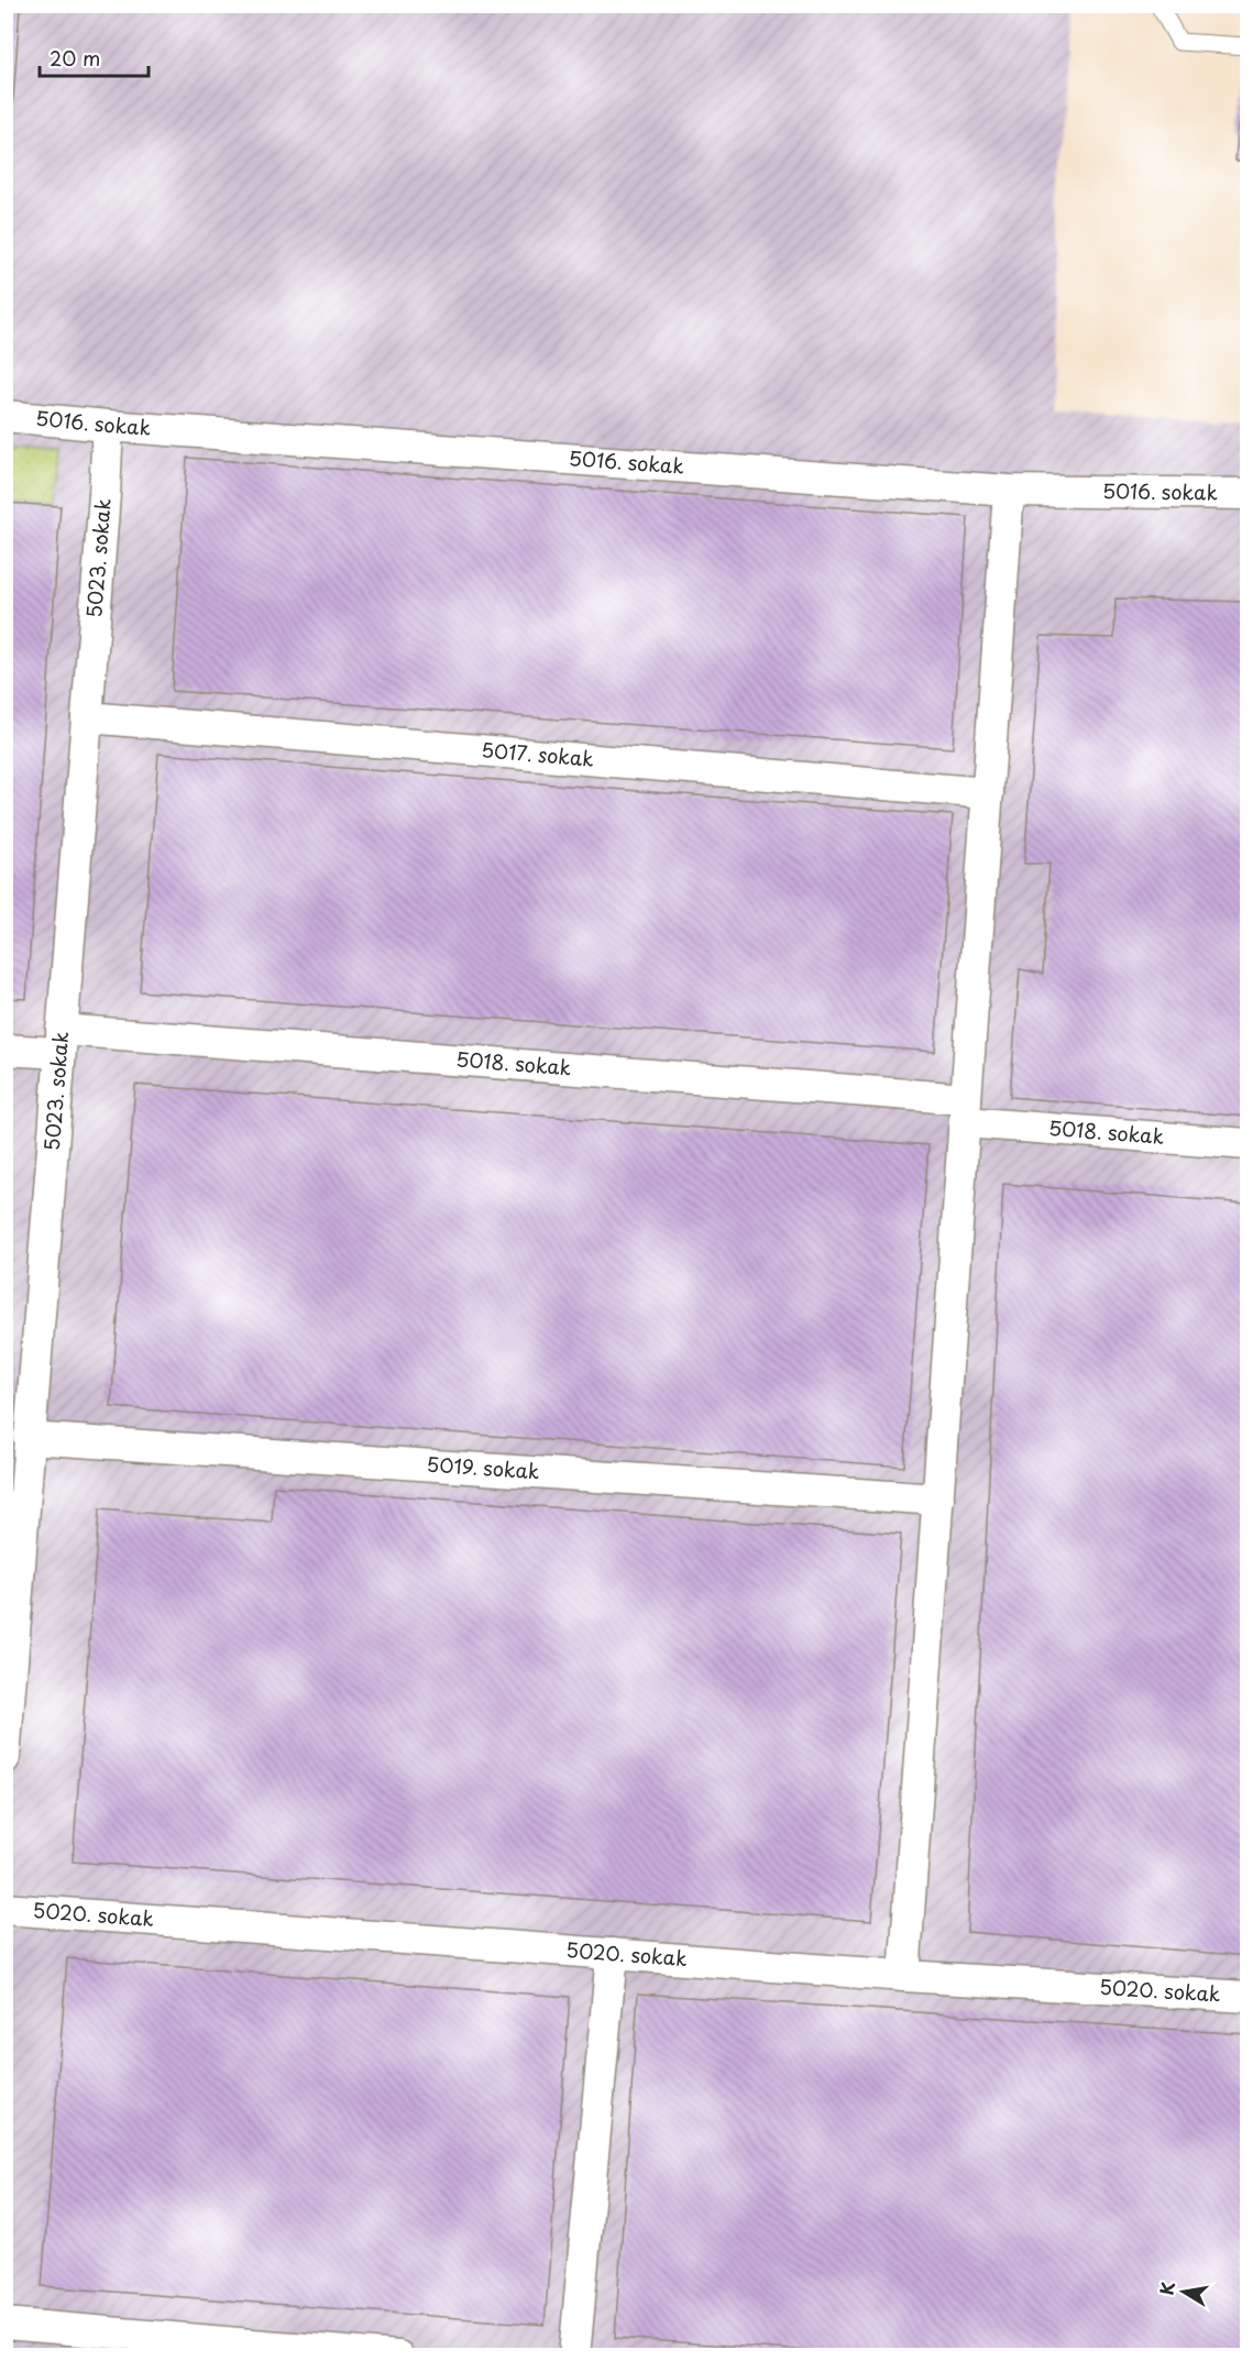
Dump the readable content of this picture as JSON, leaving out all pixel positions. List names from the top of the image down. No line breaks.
{"streets":{"street":["5016. sokak","5023. sokak","5017. sokak","5018. sokak","5019. sokak","5020. sokak"]},"crossings":[["5016. sokak","5023. sokak"],["5023. sokak","5017. sokak"],["5023. sokak","5018. sokak"],["5023. sokak","5019. sokak"]],"scale_bar":"20 m","north":"left"}
